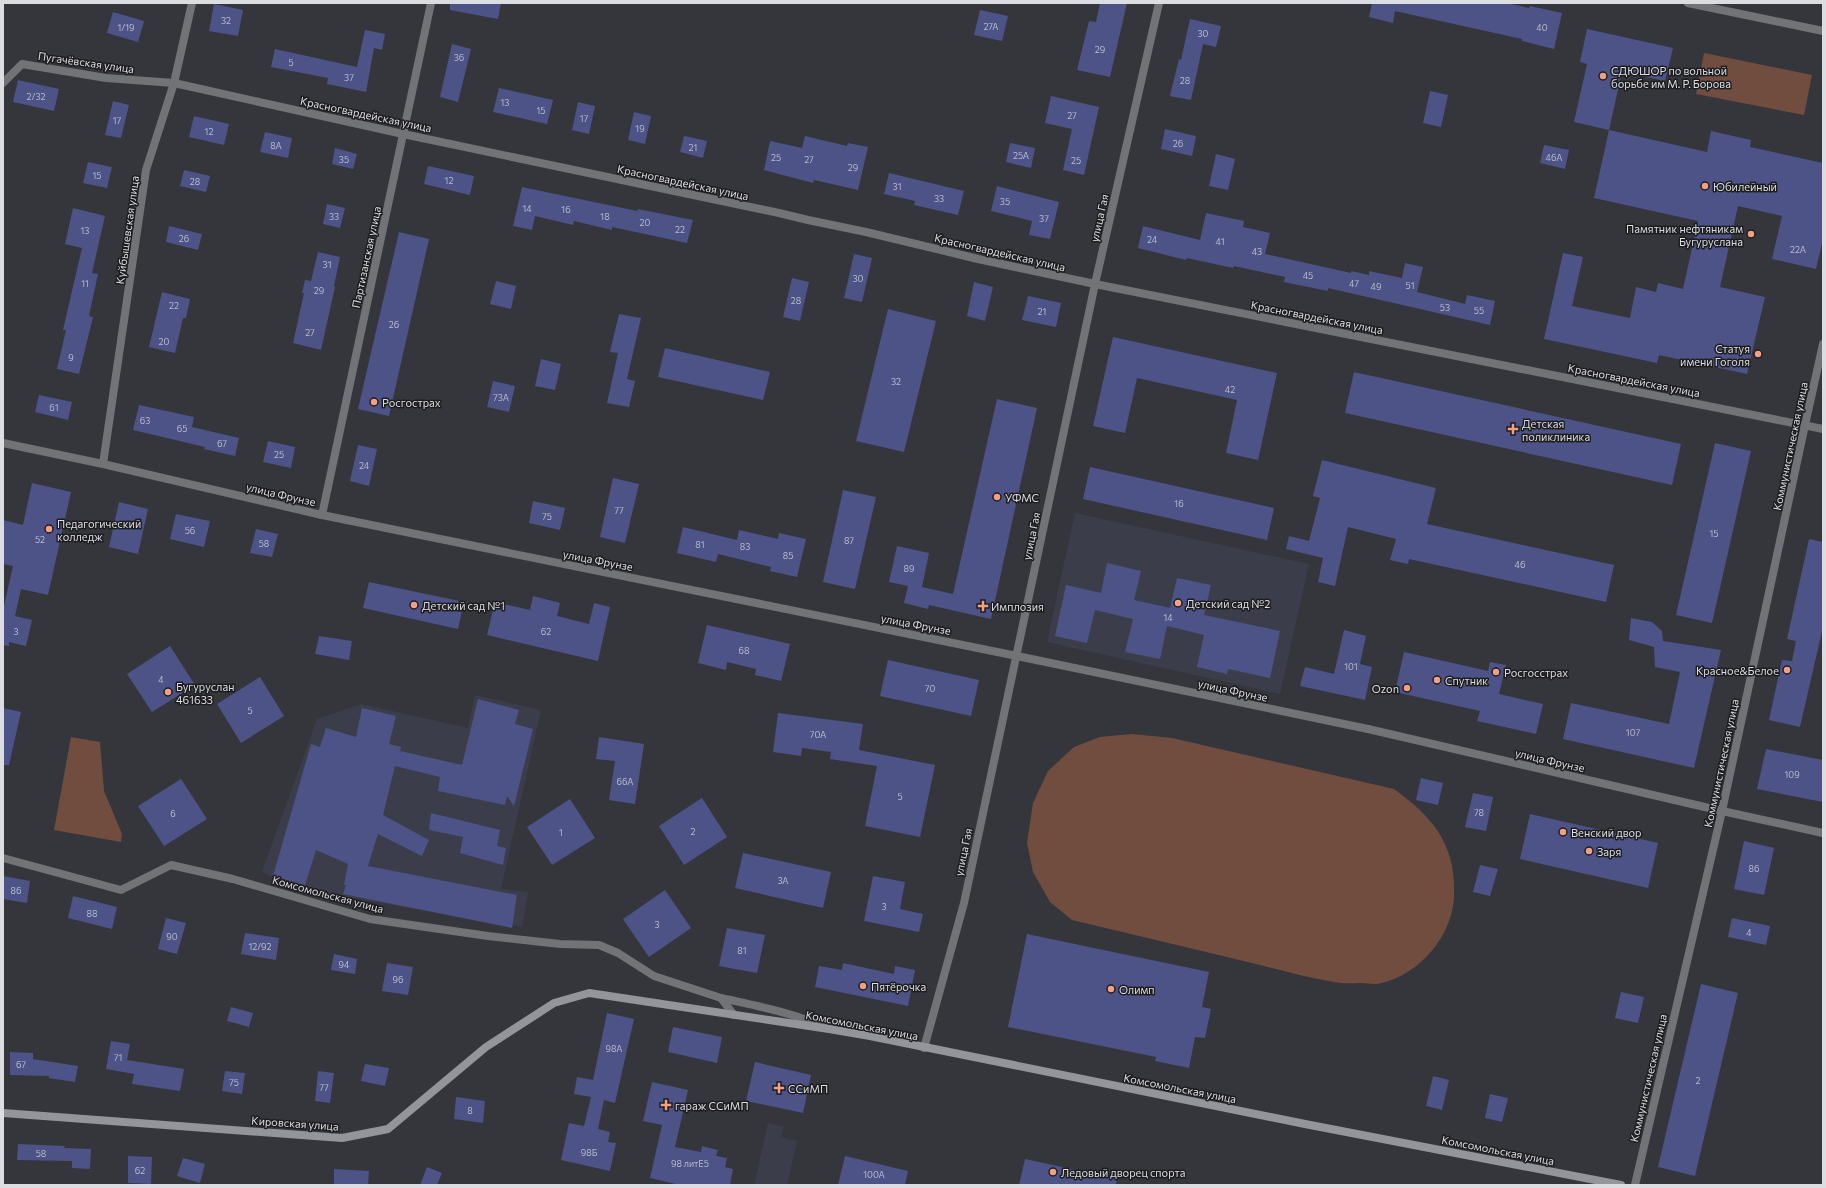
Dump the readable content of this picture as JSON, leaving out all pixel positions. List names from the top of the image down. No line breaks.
{"streets":{"main road":["Комсомольская улица","Кировская улица"],"street":["Пугачёвская улица","Красногвардейская улица","улица Гая","Куйбышевская улица","Партизанская улица","Коммунистическая улица","улица Фрунзе"]},"crossings":[["Пугачёвская улица","Красногвардейская улица"],["Пугачёвская улица","Куйбышевская улица"],["Красногвардейская улица","улица Гая"],["Красногвардейская улица","Куйбышевская улица"],["Красногвардейская улица","Партизанская улица"],["Красногвардейская улица","Коммунистическая улица"],["улица Гая","улица Фрунзе"],["улица Гая","Комсомольская улица"],["Куйбышевская улица","улица Фрунзе"],["Партизанская улица","улица Фрунзе"],["Коммунистическая улица","улица Фрунзе"],["Комсомольская улица","Кировская улица"]],"places":{"other":["СДЮШОР по вольной борьбе им М. Р. Борова","Юбилейный","Памятник нефтяникам Бугуруслана","Статуя имени Гоголя","Росгострах","УФМС","Педагогический колледж","Детский сад №2","Детский сад №1","Красное&Белое","Росгосстрах","Спутник","Ozon","Бугуруслан 461633","Венский двор","Заря","Пятёрочка","Олимп","Ледовый дворец спорта"],"health":["Детская поликлиника","Имплозия","ССиМП","гараж ССиМП"]},"house_numbers":["32","27А","1/19","40","30","29","36","5","37","28","2/32","13","15","27","17","17","19","12","26","8А","21","25А","25","46А","35","27","25","29","15","12","28","31","33","35","14","16","33","18","37","20","22","13","26","24","41","22А","43","31","45","30","11","47","51","49","29","28","22","53","55","21","26","27","20","9","32","42","73А","61","63","65","67","25","24","16","77","75","56","15","52","87","58","81","83","85","46","89","14","3","62","68","101","4","70","5","107","70А","109","66А","5","78","6","2","1","86","3А","86","3","88","3","4","90","12/92","81","94","96","98А","71","67","2","75","77","8","98Б","58","98 литЕ5","62","100А"]}
